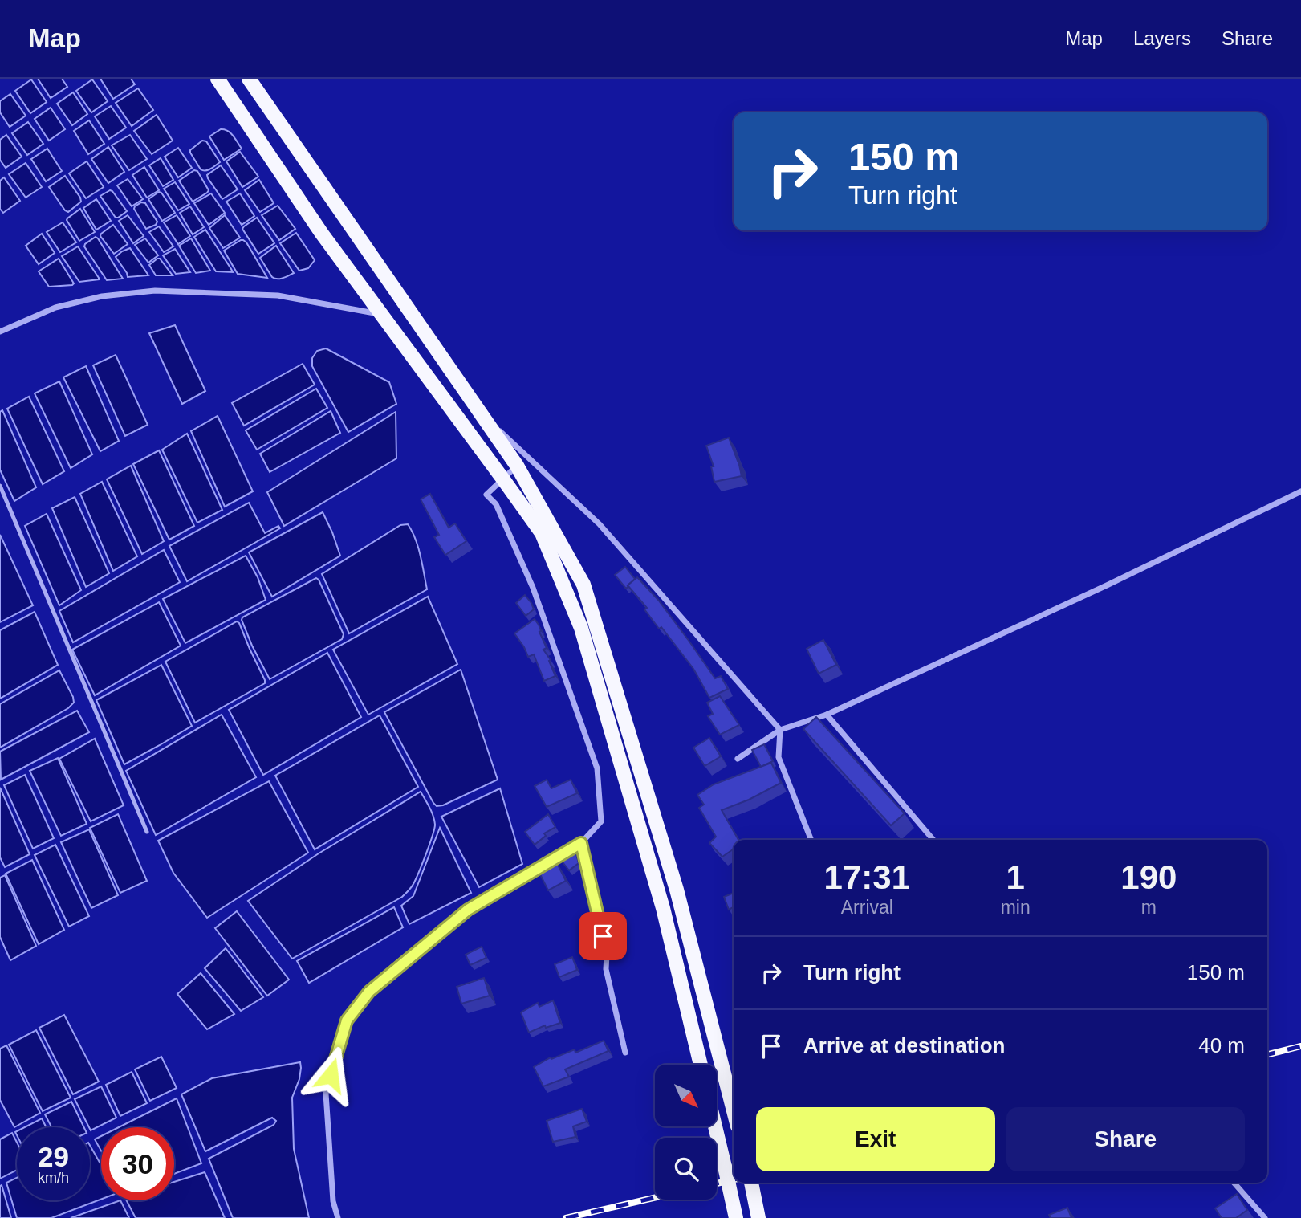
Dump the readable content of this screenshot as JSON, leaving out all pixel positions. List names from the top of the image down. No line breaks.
{"north":"bottom right","page":{"header":"Map","nav":["Map","Layers","Share"],"turn":["150 m","Turn right"],"eta":["17:31","Arrival","1","min","190","m"],"list":[{"name":"Turn right","value":"150 m"},{"name":"Arrive at destination","value":"40 m"}],"buttons":["Exit","Share"],"speed":"29 km/h","limit":"30"}}
